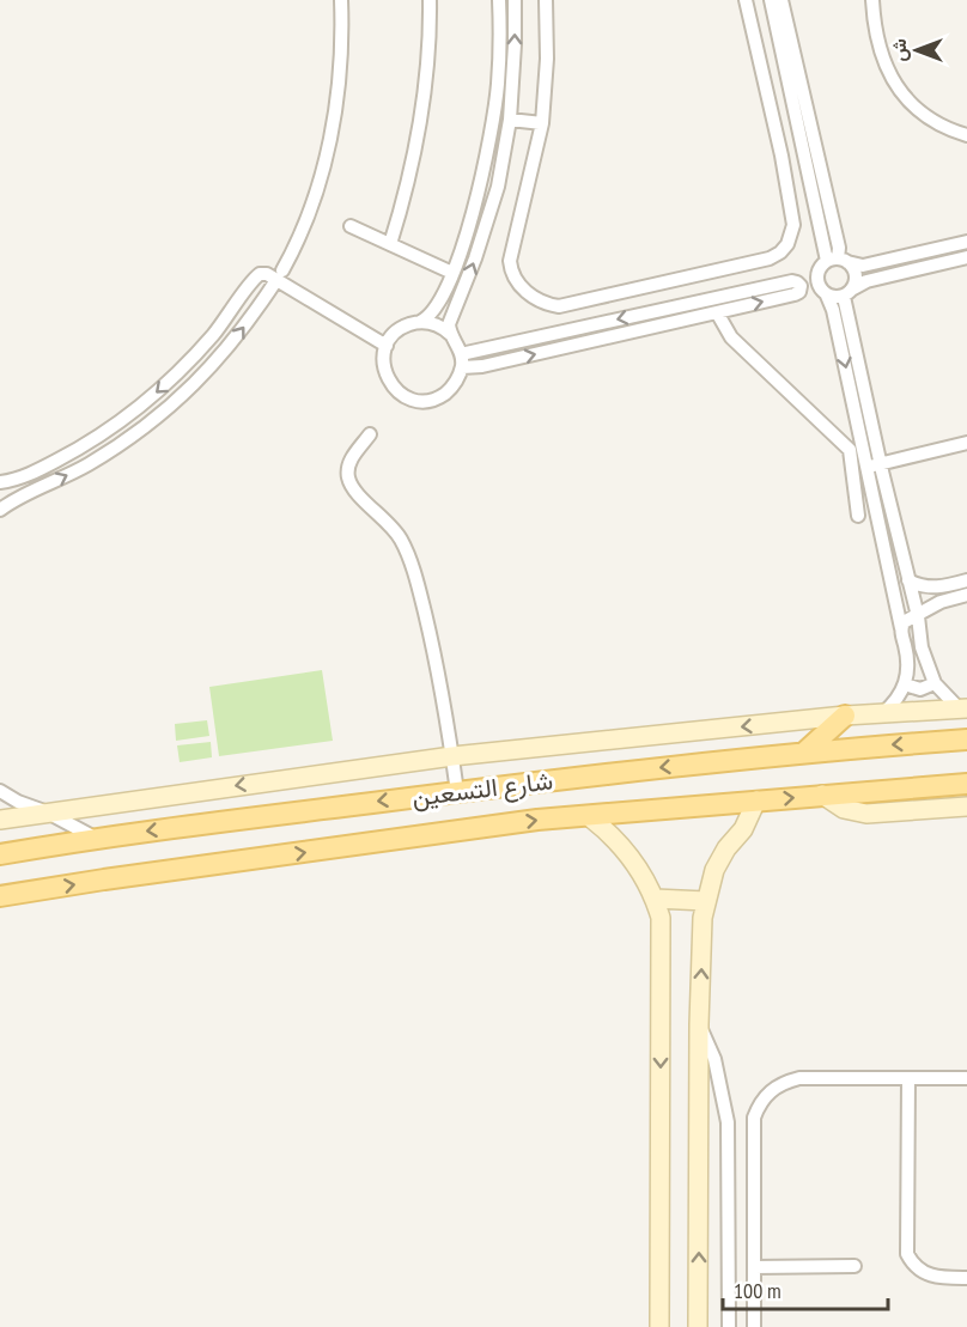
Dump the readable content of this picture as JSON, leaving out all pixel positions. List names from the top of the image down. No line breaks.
{"streets":{"main road":["شارع التسعين"]},"scale_bar":"100 m","north":"left"}
